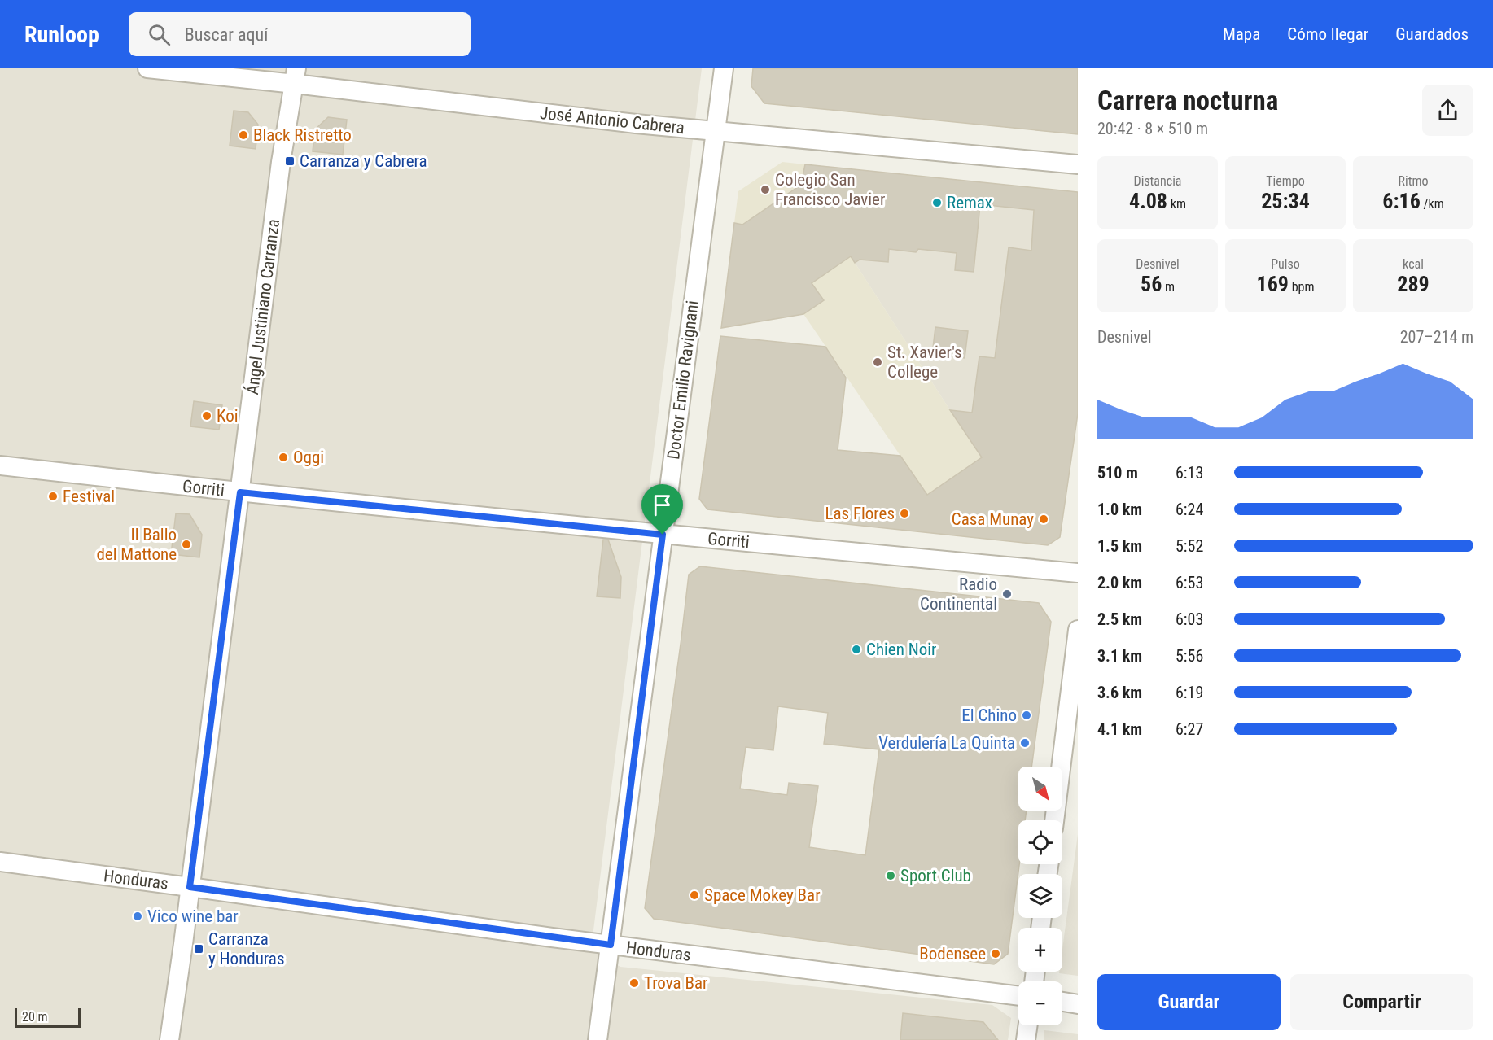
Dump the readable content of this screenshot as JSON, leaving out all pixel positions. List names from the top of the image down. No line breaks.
{"streets":{"street":["José Antonio Cabrera","Ángel Justiniano Carranza","Doctor Emilio Ravignani","Gorriti","Honduras"]},"crossings":[["José Antonio Cabrera","Ángel Justiniano Carranza"],["José Antonio Cabrera","Doctor Emilio Ravignani"],["Ángel Justiniano Carranza","Gorriti"],["Ángel Justiniano Carranza","Honduras"],["Doctor Emilio Ravignani","Gorriti"],["Doctor Emilio Ravignani","Honduras"]],"places":{"other":["Black Ristretto","Colegio San Francisco Javier","Remax","St. Xavier's College","Koi","Oggi","Festival","Las Flores","Casa Munay","Il Ballo del Mattone","Radio Continental","Chien Noir","El Chino","Verdulería La Quinta","Sport Club","Space Mokey Bar","Vico wine bar","Bodensee","Trova Bar"],"transit":["Carranza y Cabrera","Carranza y Honduras"]},"scale_bar":"20 m","north":"bottom right","page":{"header":"Runloop","search":"Buscar aquí","nav":["Mapa","Cómo llegar","Guardados"],"heading":["Carrera nocturna","20:42 · 8 × 510 m"],"stats":[["Distancia","4.08 km"],["Tiempo","25:34"],["Ritmo","6:16 /km"],["Desnivel","56 m"],["Pulso","169 bpm"],["kcal","289"]],"chart":["Desnivel","207–214 m"],"list":[{"name":"510 m","note":"6:13"},{"name":"1.0 km","note":"6:24"},{"name":"1.5 km","note":"5:52"},{"name":"2.0 km","note":"6:53"},{"name":"2.5 km","note":"6:03"},{"name":"3.1 km","note":"5:56"},{"name":"3.6 km","note":"6:19"},{"name":"4.1 km","note":"6:27"}],"map_buttons":["+","−"],"buttons":["Guardar","Compartir"],"scale":"20 m"}}
